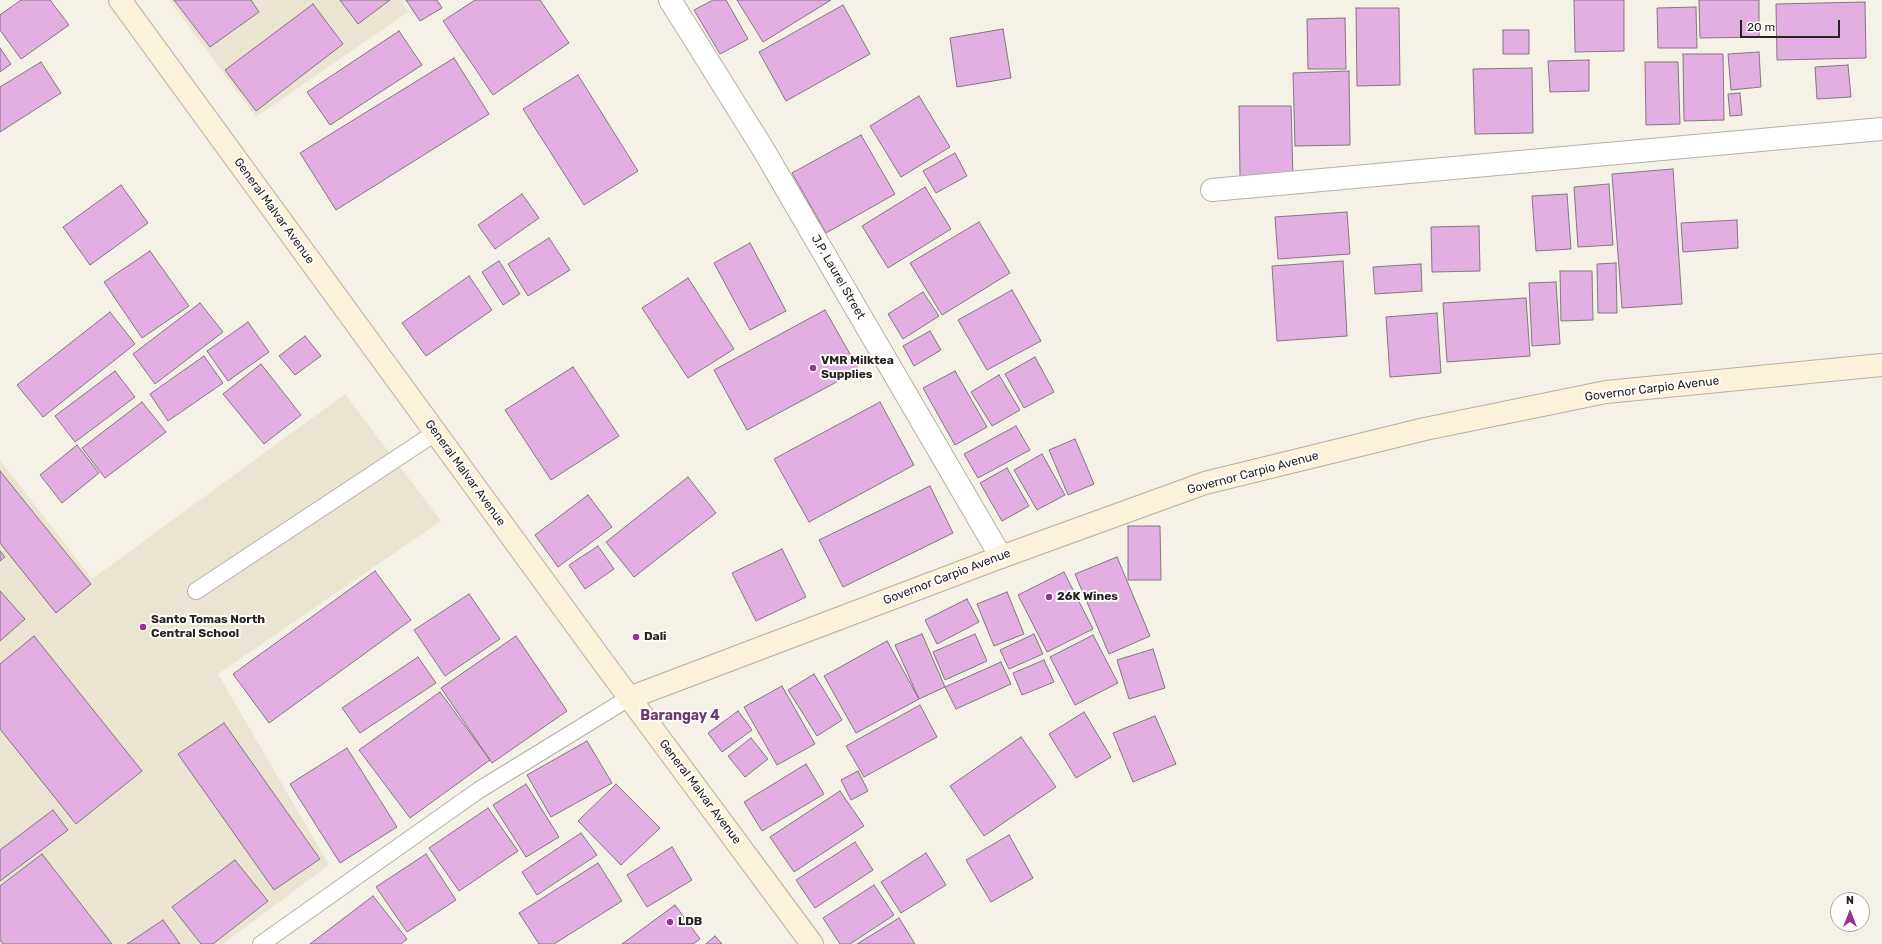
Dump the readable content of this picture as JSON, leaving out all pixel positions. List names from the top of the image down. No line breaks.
{"streets":{"main road":["General Malvar Avenue","Governor Carpio Avenue"],"street":["J.P. Laurel Street"]},"crossings":[["General Malvar Avenue","Governor Carpio Avenue"],["J.P. Laurel Street","Governor Carpio Avenue"]],"districts":["Barangay 4"],"places":["VMR Milktea Supplies","26K Wines","Santo Tomas North Central School","Dali","LDB"],"scale_bar":"20 m","north":"top"}
